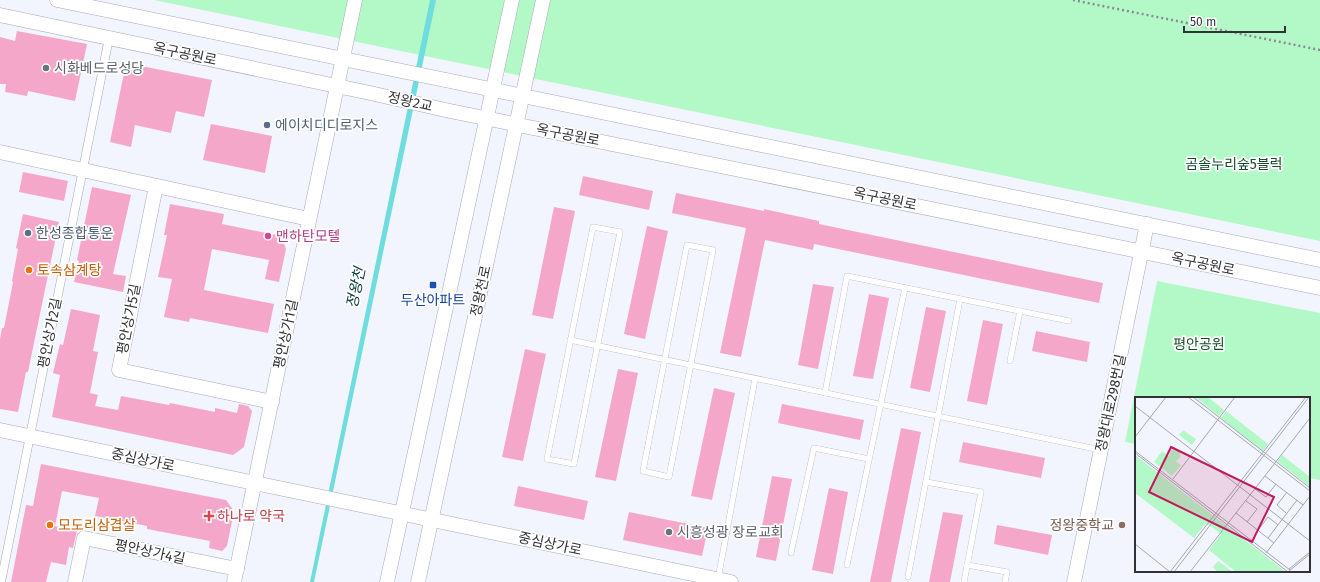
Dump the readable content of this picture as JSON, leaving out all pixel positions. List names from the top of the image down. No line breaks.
{"streets":{"street":["옥구공원로","정왕2교","정왕천로","평안상가5길","평안상가2길","평안상가1길","정왕대로298번길","중심상가로","평안상가4길"]},"crossings":[["옥구공원로","정왕2교"],["옥구공원로","정왕천로"],["옥구공원로","평안상가2길"],["옥구공원로","평안상가1길"],["옥구공원로","정왕대로298번길"],["정왕천로","중심상가로"],["평안상가5길","평안상가1길"],["평안상가2길","중심상가로"],["평안상가1길","중심상가로"],["평안상가1길","평안상가4길"]],"water":["정왕천"],"parks":["곰솔누리숲5블럭","평안공원"],"places":{"other":["시화베드로성당","에이치디디로지스","한성종합통운","맨하탄모텔","토속삼계탕","모도리삼겹살","정왕중학교","시흥성광 장로교회"],"transit":["두산아파트"],"health":["하나로 약국"]},"scale_bar":"50 m"}
